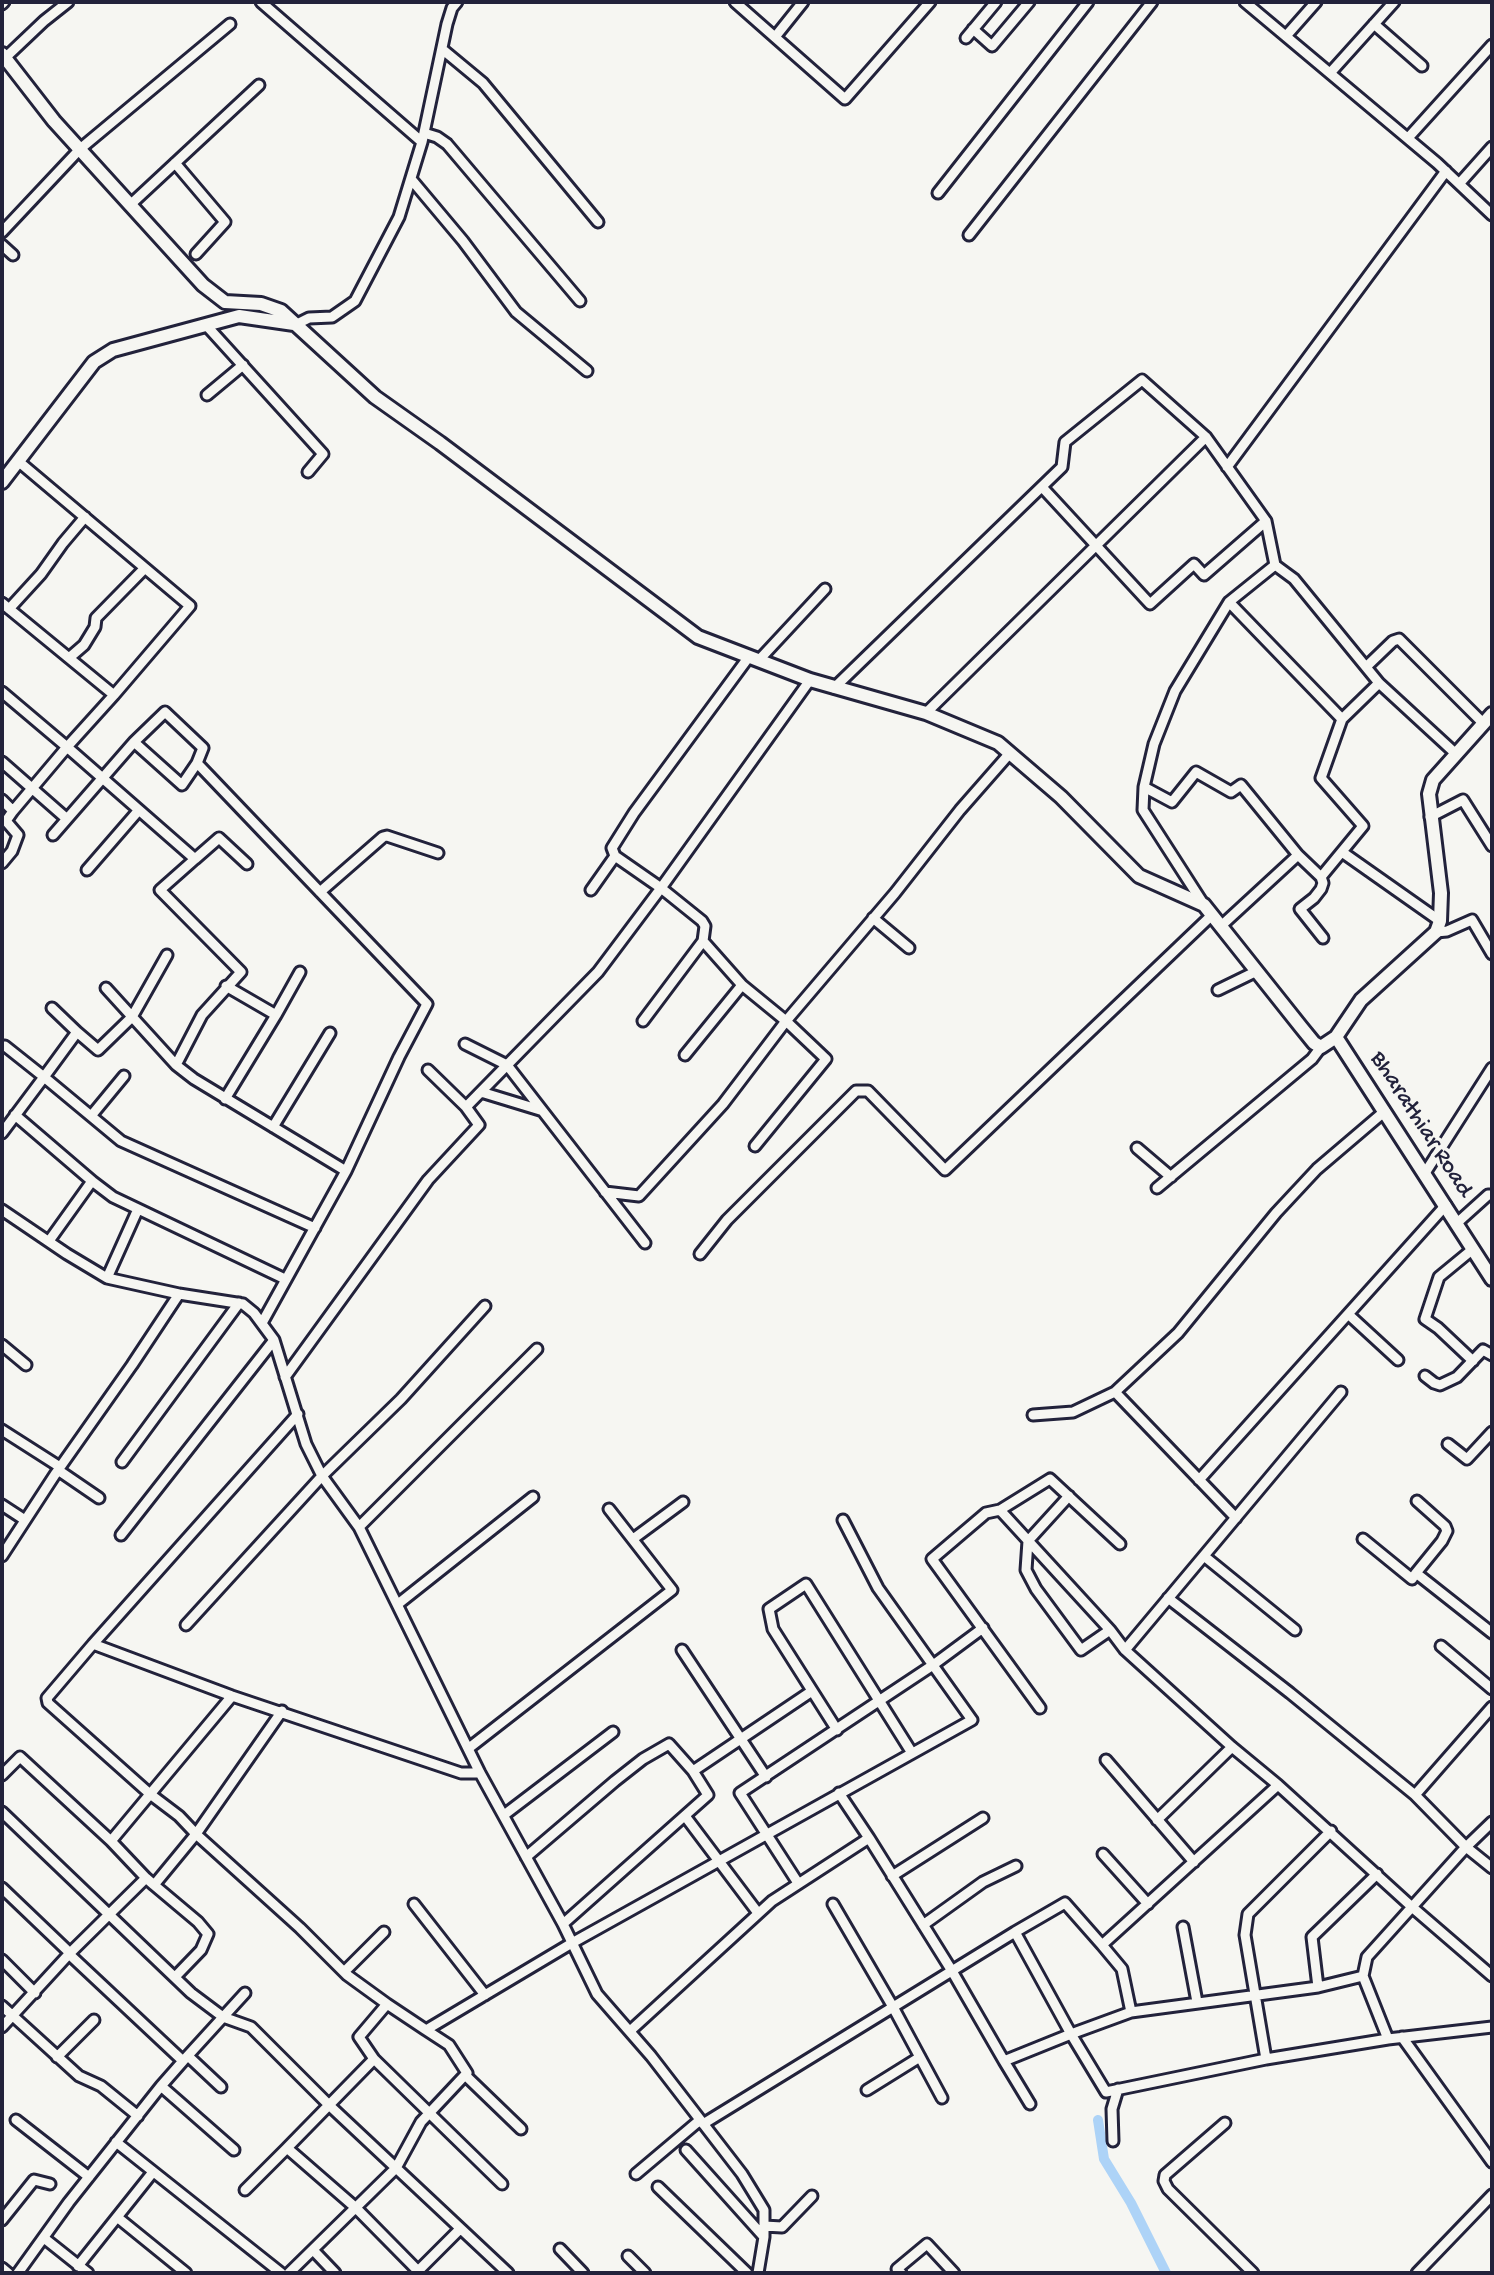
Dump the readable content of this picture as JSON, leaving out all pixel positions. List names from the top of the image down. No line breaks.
{"streets":{"street":["Bharathiar Road"]}}
